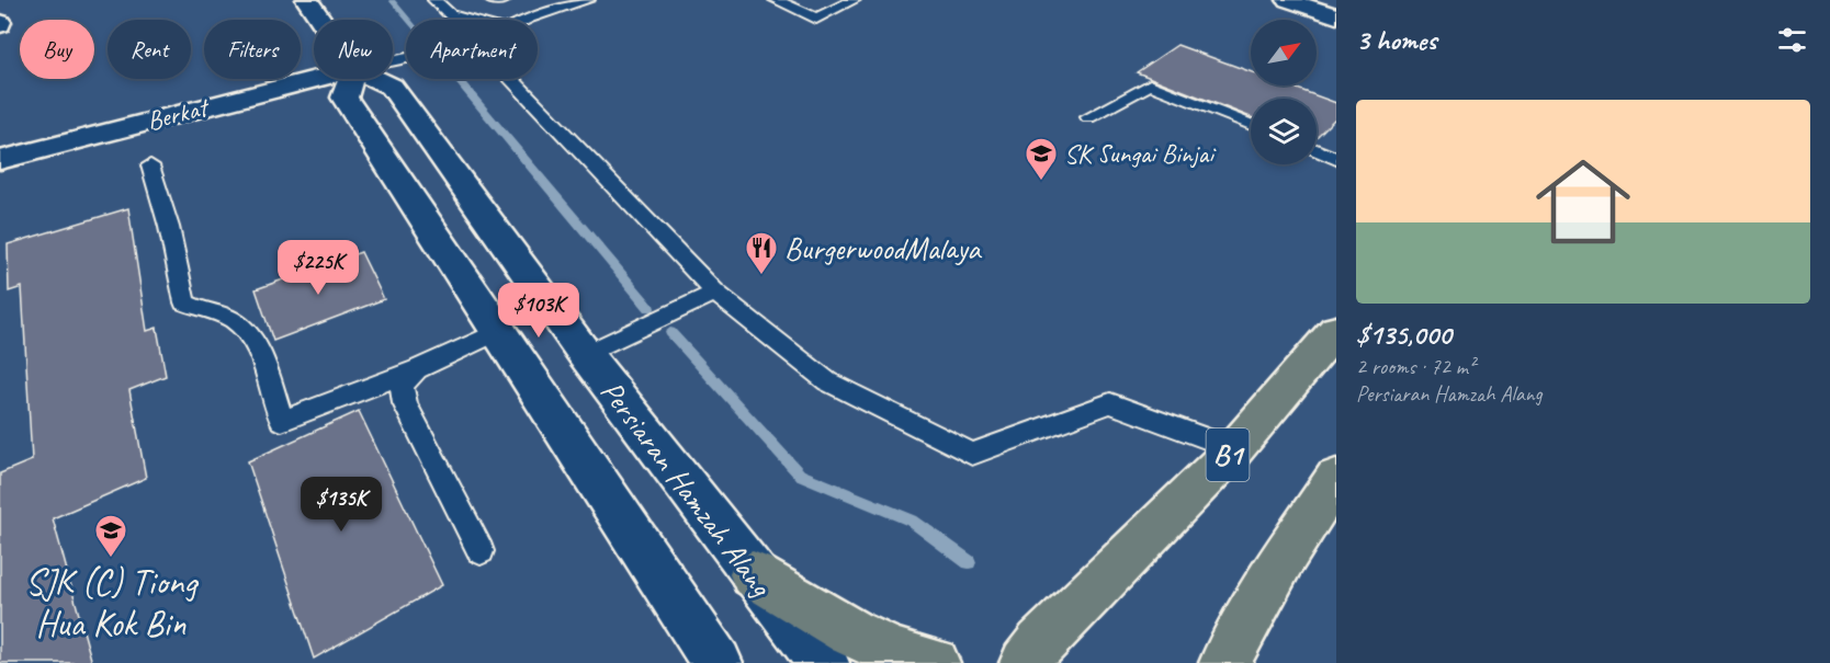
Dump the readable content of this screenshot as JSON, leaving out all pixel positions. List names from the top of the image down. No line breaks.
{"streets":{"main road":["Berkat","B1","Persiaran Hamzah Alang"]},"places":{"school or university":["SK Sungai Binjai","SJK (C) Tiong Hua Kok Bin"],"restaurant":["BurgerwoodMalaya"]},"north":"top right","page":{"heading":"3 homes","chip":["Buy","Rent","Filters","New","Apartment"],"list":[{"name":"$135,000","note":"2 rooms · 72 m² · Persiaran Hamzah Alang"}],"price":["$225K","$103K","$135K"]}}
